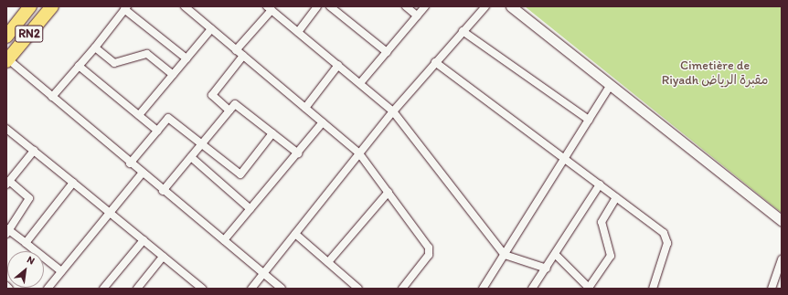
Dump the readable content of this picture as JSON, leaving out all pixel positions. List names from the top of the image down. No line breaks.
{"streets":{"highway":["RN2"]},"parks":["Cimetière de Riyadh مقبرة الرياض"],"north":"top right"}
